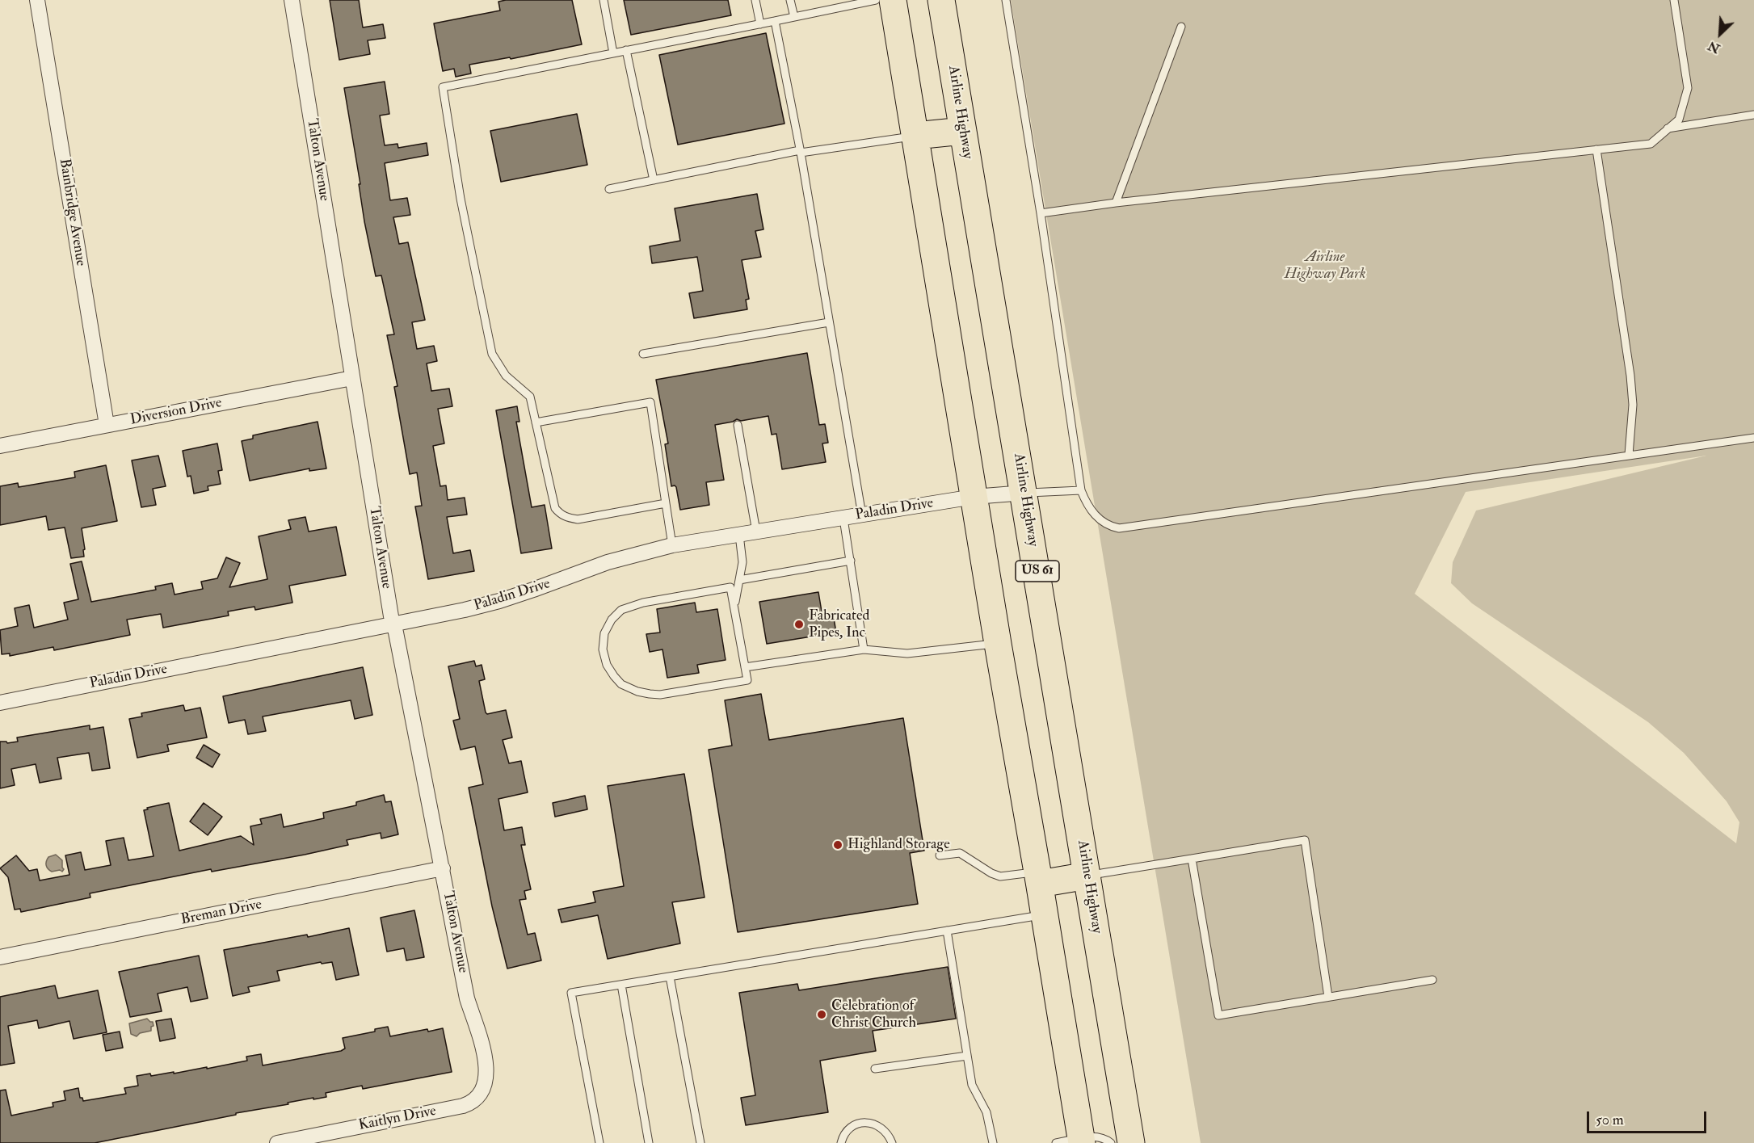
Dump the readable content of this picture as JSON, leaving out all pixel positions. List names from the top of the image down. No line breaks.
{"streets":{"highway":["Airline Highway","US 61"],"street":["Talton Avenue","Bainbridge Avenue","Diversion Drive","Paladin Drive","Breman Drive","Kaitlyn Drive"]},"crossings":[["Airline Highway","Paladin Drive"],["Talton Avenue","Diversion Drive"],["Talton Avenue","Paladin Drive"],["Talton Avenue","Breman Drive"],["Talton Avenue","Kaitlyn Drive"],["Bainbridge Avenue","Diversion Drive"]],"parks":["Airline Highway Park"],"places":["Fabricated Pipes, Inc","Highland Storage","Celebration of Christ Church"],"scale_bar":"50 m","north":"bottom left"}
